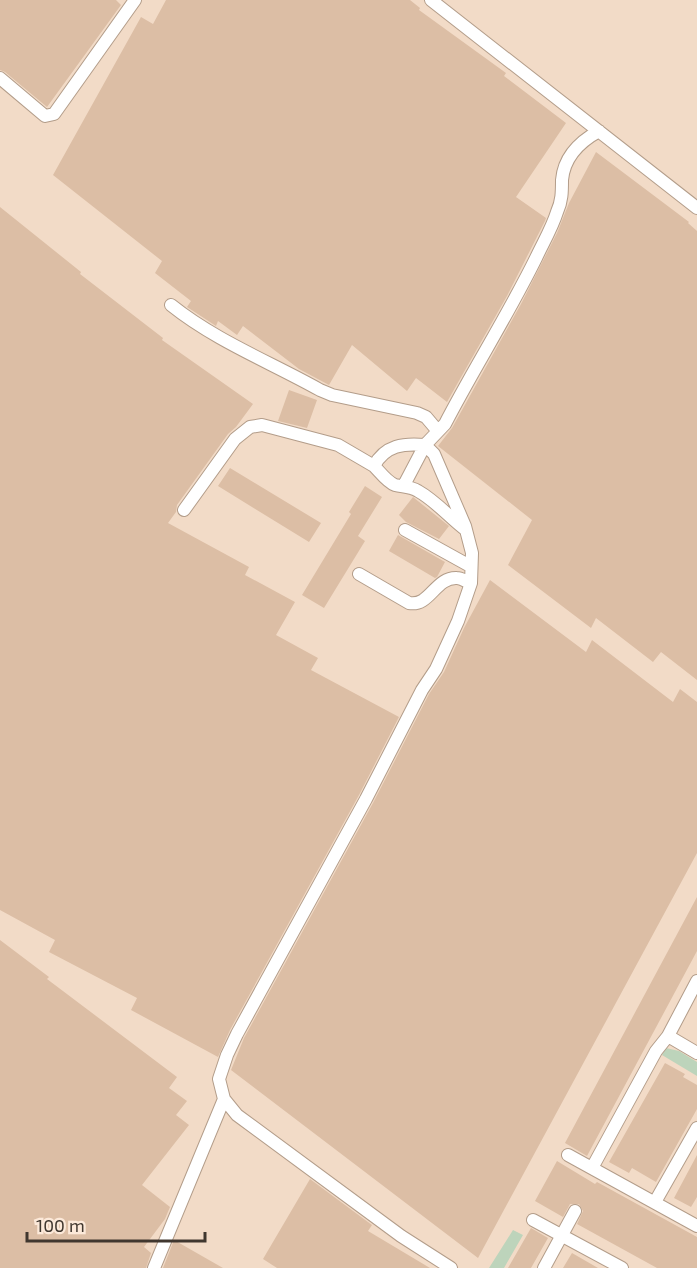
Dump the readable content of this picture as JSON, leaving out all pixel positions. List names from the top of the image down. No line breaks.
{"scale_bar":"100 m"}
